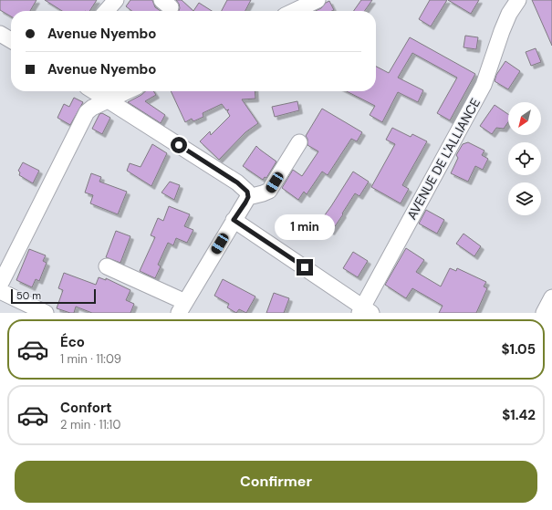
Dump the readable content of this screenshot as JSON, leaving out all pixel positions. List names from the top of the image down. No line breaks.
{"streets":{"street":["AVENUE DE L'ALLIANCE"]},"scale_bar":"50 m","north":"bottom left","page":{"banner":["Avenue Nyembo","Avenue Nyembo"],"bubble":"1 min","scale":"50 m","list":[{"name":"Éco","note":"1 min · 11:09","value":"$1.05"},{"name":"Confort","note":"2 min · 11:10","value":"$1.42"}],"buttons":"Confirmer"}}
